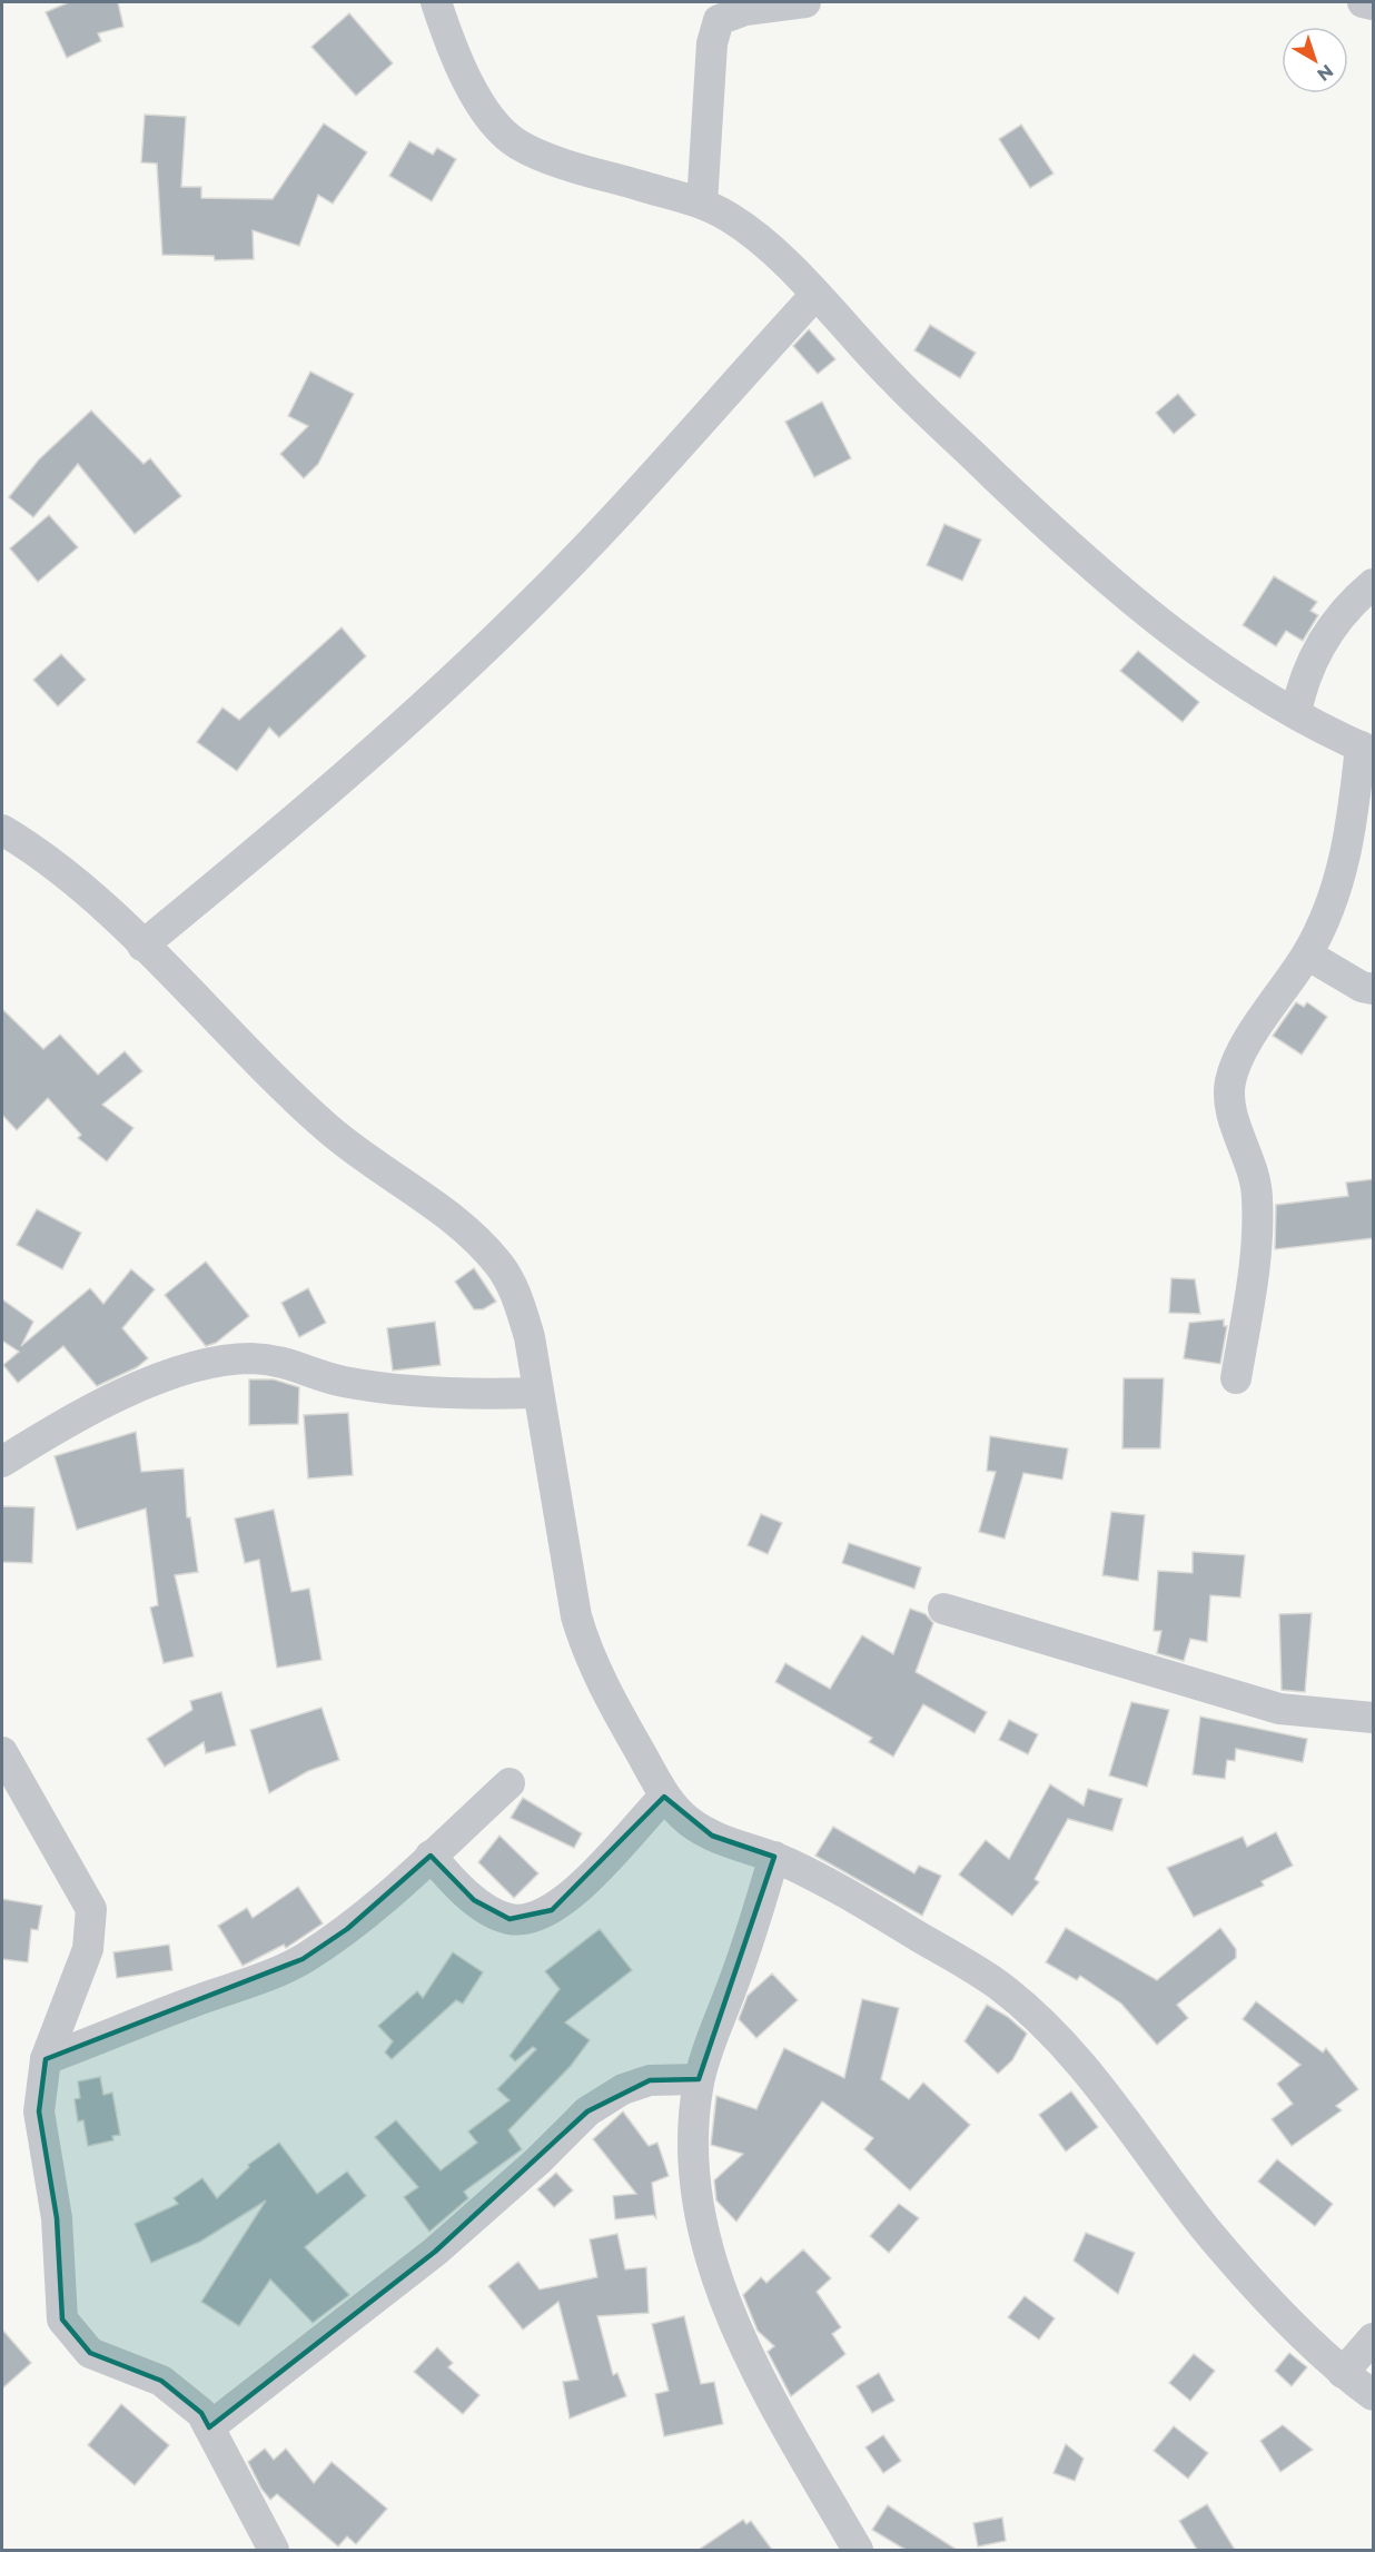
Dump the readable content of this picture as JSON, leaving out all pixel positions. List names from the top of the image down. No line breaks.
{"north":"bottom right"}
